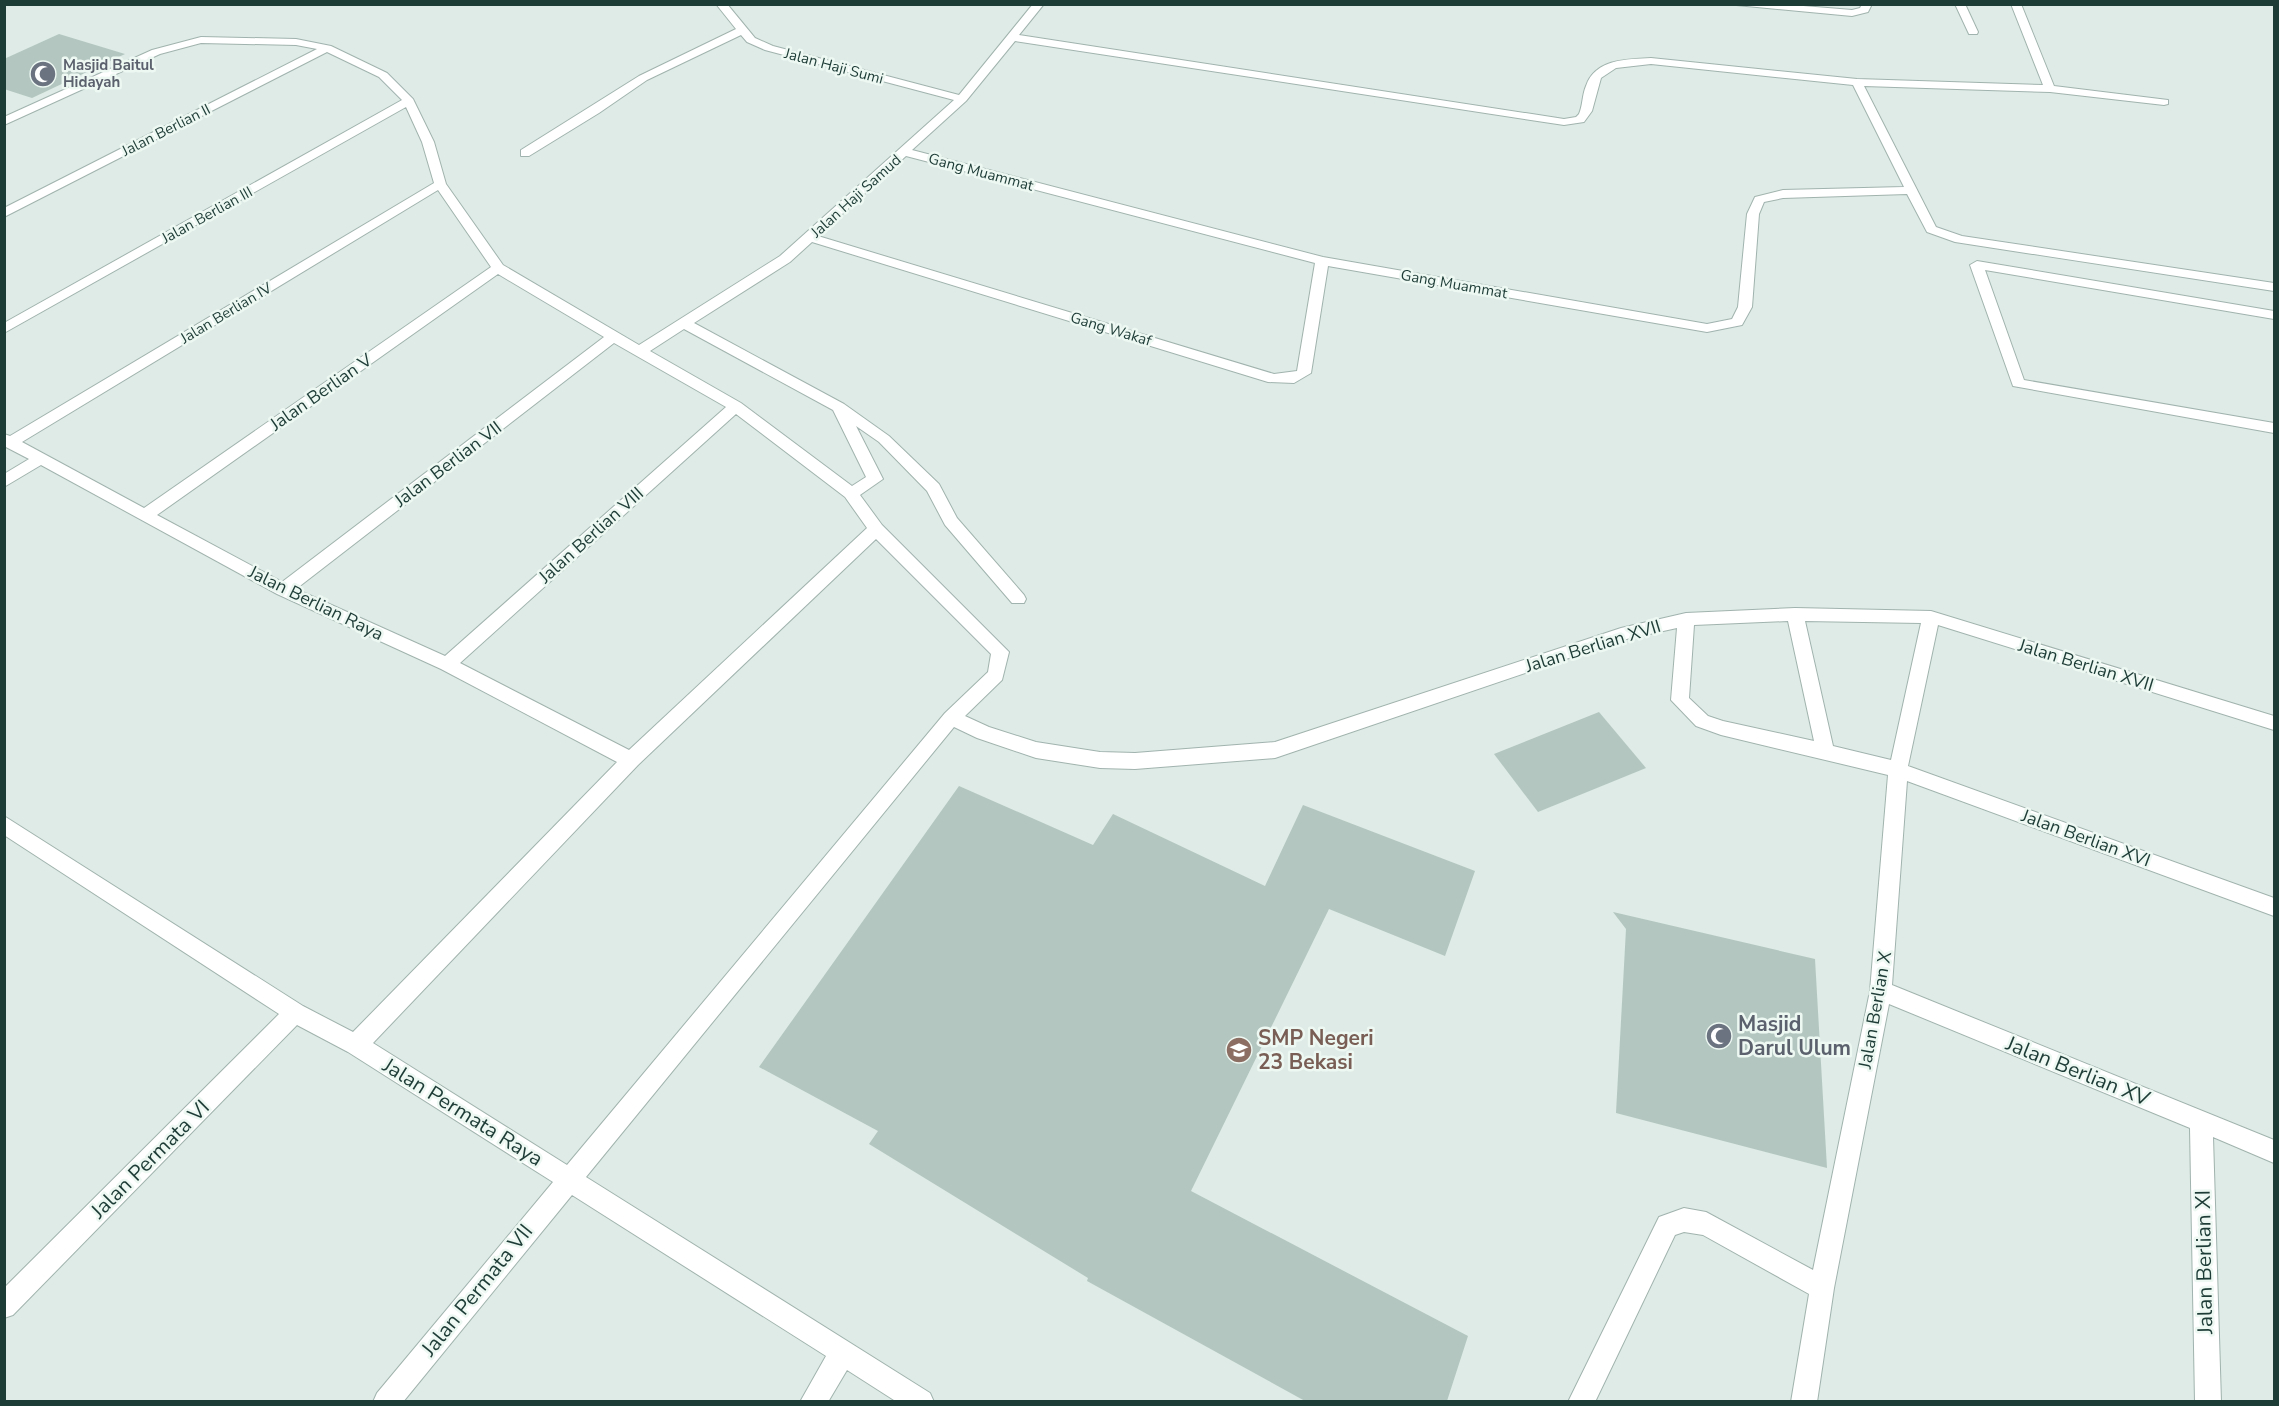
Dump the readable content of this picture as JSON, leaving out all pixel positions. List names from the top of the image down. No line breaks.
{"streets":{"street":["Jalan Haji Sumi","Jalan Berlian II","Gang Muammat","Jalan Haji Samud","Jalan Berlian III","Jalan Berlian IV","Gang Wakaf","Jalan Berlian V","Jalan Berlian VII","Jalan Berlian VIII","Jalan Berlian Raya","Jalan Berlian XVII","Jalan Berlian XVI","Jalan Berlian X","Jalan Berlian XV","Jalan Permata Raya","Jalan Permata VI","Jalan Berlian XI","Jalan Permata VII"]},"crossings":[["Jalan Haji Sumi","Jalan Haji Samud"],["Gang Muammat","Jalan Haji Samud"],["Gang Muammat","Gang Wakaf"],["Jalan Haji Samud","Gang Wakaf"],["Jalan Berlian IV","Jalan Berlian Raya"],["Jalan Berlian V","Jalan Berlian Raya"],["Jalan Berlian VII","Jalan Berlian Raya"],["Jalan Berlian VIII","Jalan Berlian Raya"],["Jalan Berlian XVII","Jalan Berlian XVI"],["Jalan Berlian XVII","Jalan Berlian X"],["Jalan Berlian XVII","Jalan Permata VII"],["Jalan Berlian XVI","Jalan Berlian X"],["Jalan Berlian X","Jalan Berlian XV"],["Jalan Berlian XV","Jalan Berlian XI"],["Jalan Permata Raya","Jalan Permata VI"],["Jalan Permata Raya","Jalan Permata VII"]],"places":{"mosque":["Masjid Baitul Hidayah","Masjid Darul Ulum"],"school or university":["SMP Negeri 23 Bekasi"]}}
